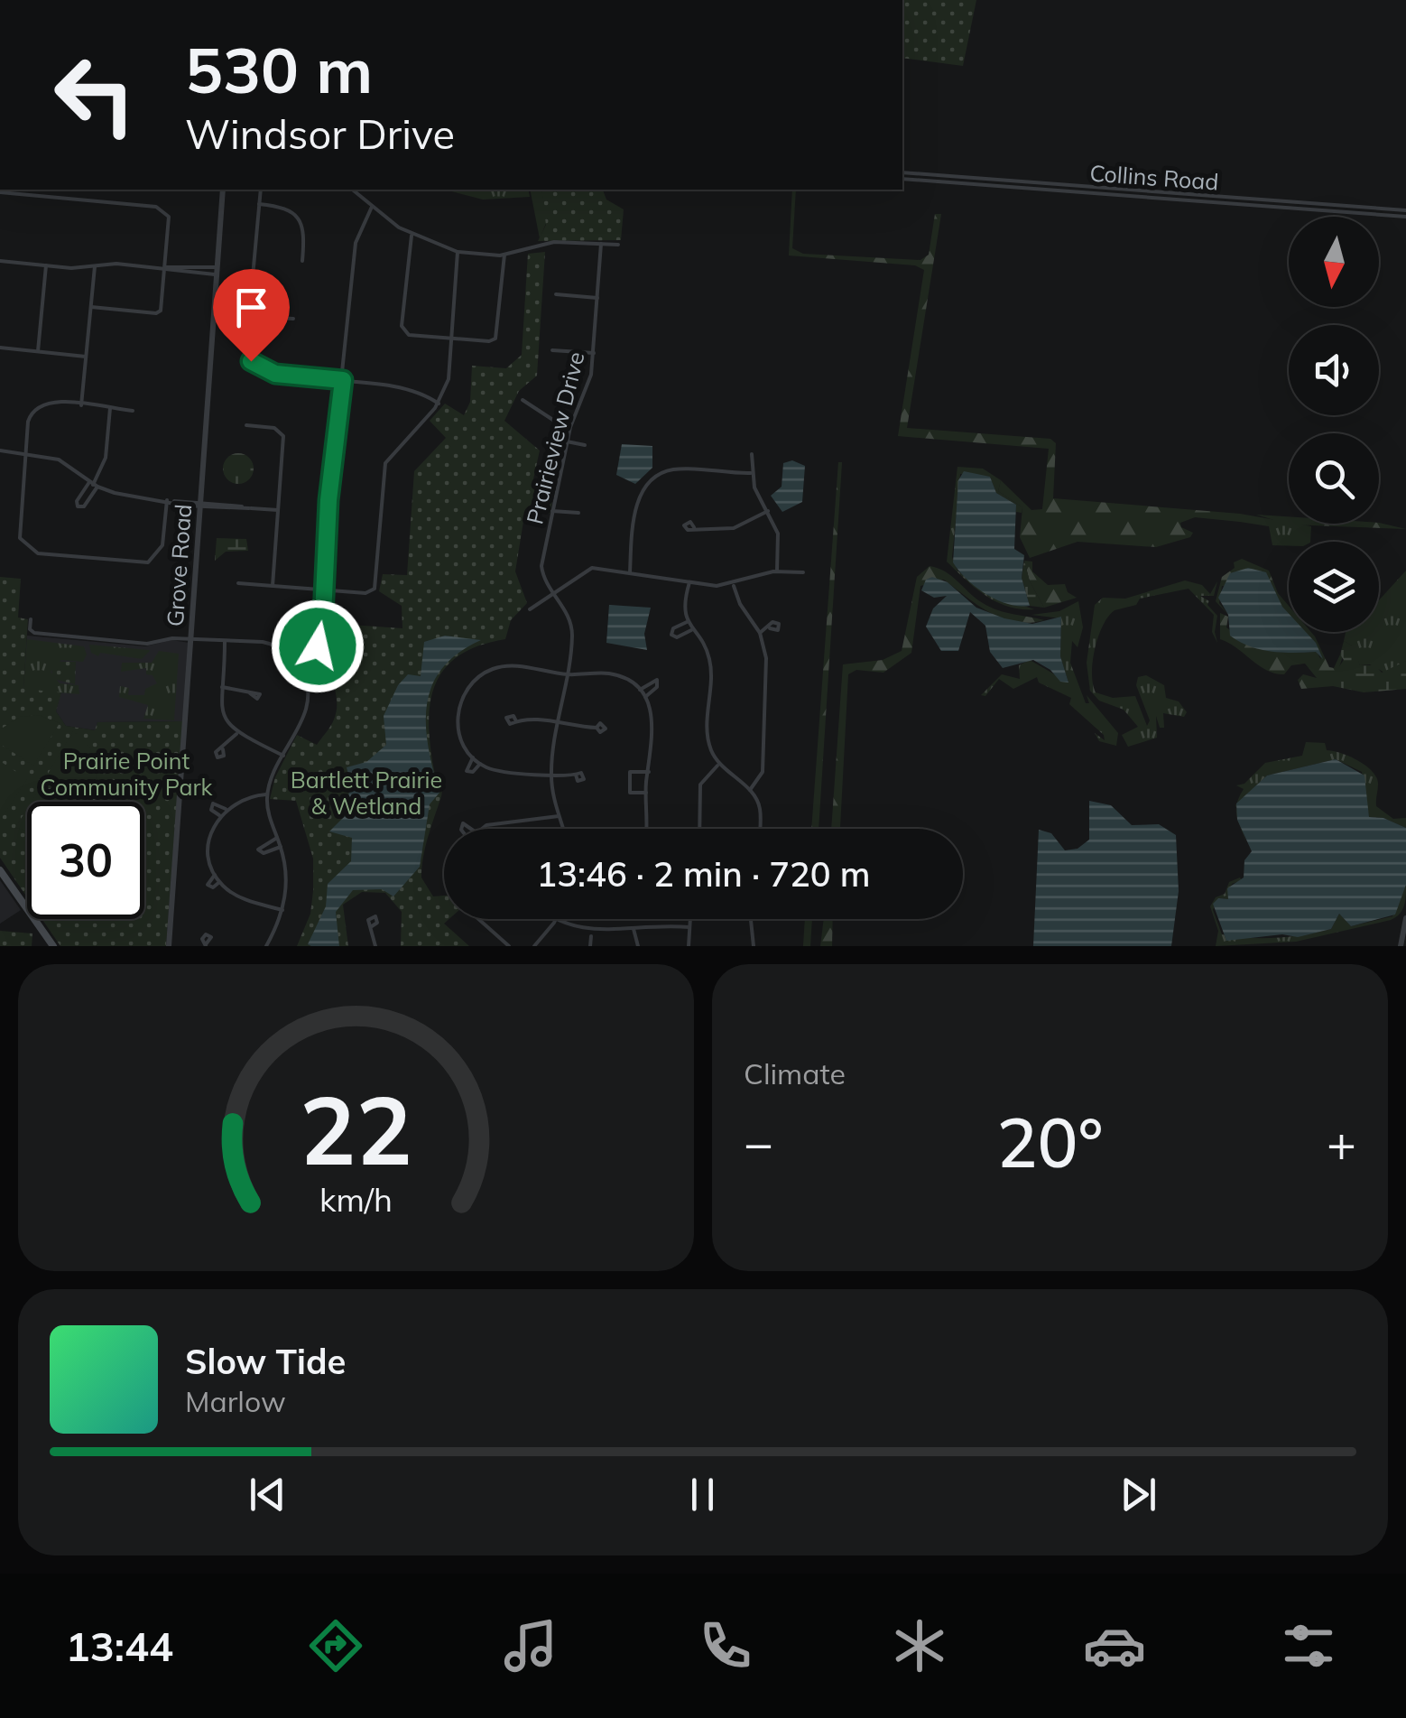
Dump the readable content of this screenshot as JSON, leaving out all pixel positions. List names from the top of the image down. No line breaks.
{"streets":{"street":["Collins Road","Prairieview Drive","Grove Road"]},"parks":["Prairie Point Community Park","Bartlett Prairie & Wetland"],"north":"bottom","page":{"turn":["530 m","Windsor Drive"],"limit":"30","trip":"13:46 · 2 min · 720 m","tile":"Climate","heat":["−","20°","+"],"song":["Slow Tide","Marlow"],"tabs":"13:44","gauge":["22","km/h"]}}
